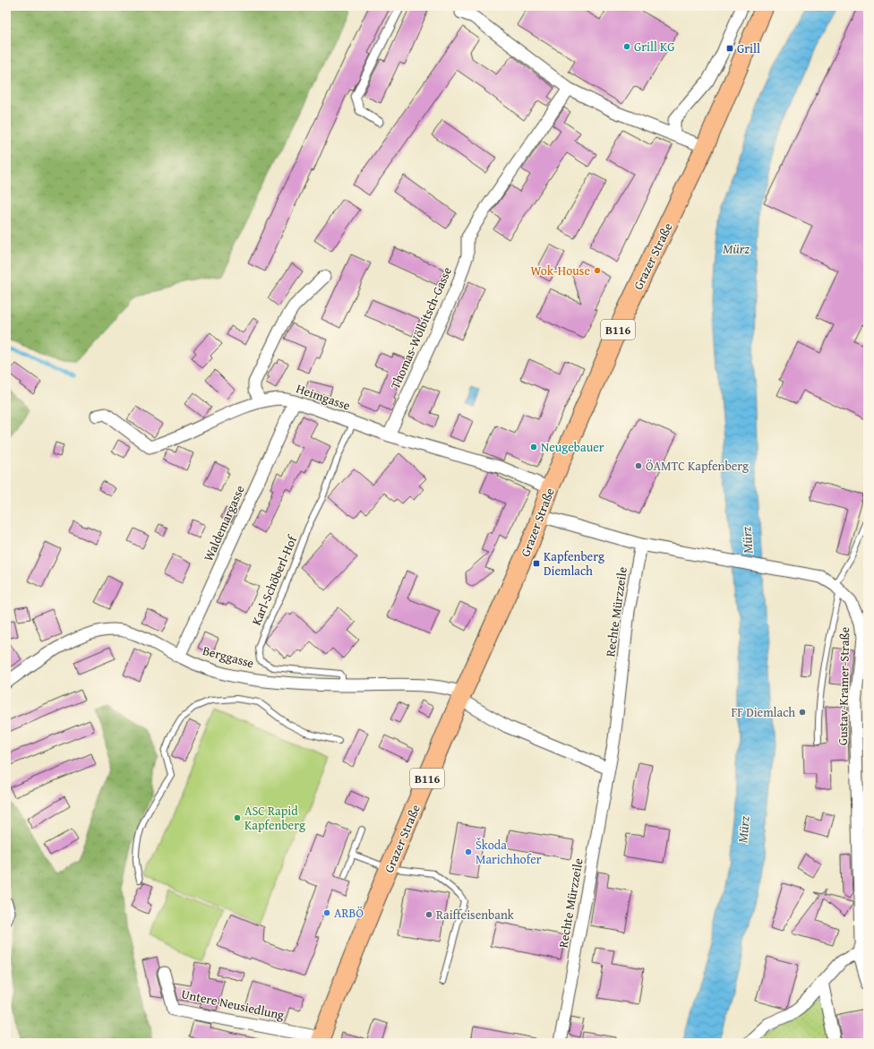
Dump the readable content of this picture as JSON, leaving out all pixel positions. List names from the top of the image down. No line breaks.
{"streets":{"main road":["Grazer Straße","B116"],"street":["Thomas-Wölbitsch-Gasse","Heimgasse","Waldemargasse","Rechte Mürzzeile","Berggasse","Gustav-Kramer-Straße","Untere Neusiedlung"],"lane":["Karl-Schöberl-Hof"]},"crossings":[["Grazer Straße","Heimgasse"],["Grazer Straße","Berggasse"],["Grazer Straße","Gustav-Kramer-Straße"],["Grazer Straße","Untere Neusiedlung"],["Thomas-Wölbitsch-Gasse","Heimgasse"],["Heimgasse","Waldemargasse"],["Heimgasse","Karl-Schöberl-Hof"],["Waldemargasse","Berggasse"],["Karl-Schöberl-Hof","Berggasse"],["Rechte Mürzzeile","Gustav-Kramer-Straße"]],"water":["Mürz"],"places":{"other":["Grill KG","Wok-House","Neugebauer","ÖAMTC Kapfenberg","FF Diemlach","ASC Rapid Kapfenberg","Škoda Marichhofer","ARBÖ","Raiffeisenbank"],"transit":["Grill","Kapfenberg Diemlach"]}}
